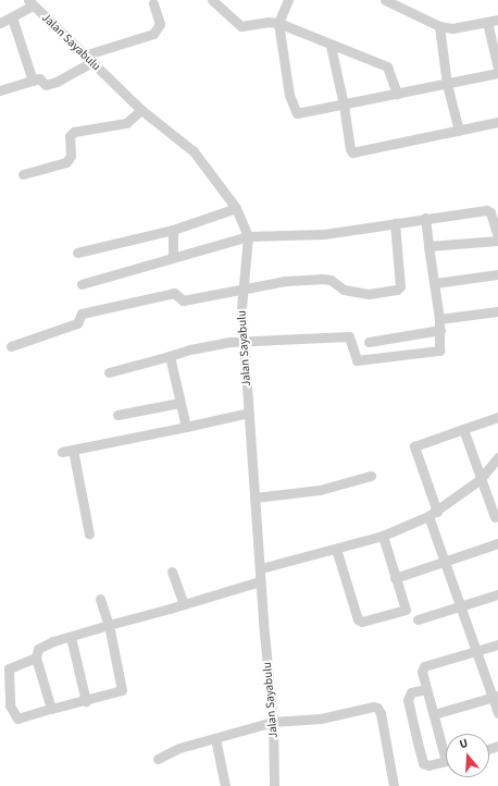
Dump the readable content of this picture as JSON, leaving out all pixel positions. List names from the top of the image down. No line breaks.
{"streets":{"street":["Jalan Sayabulu"]},"north":"top"}
